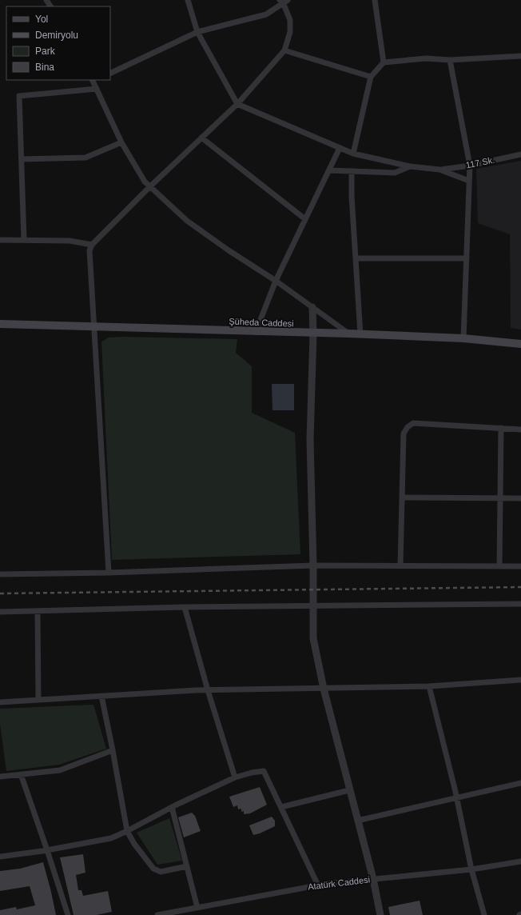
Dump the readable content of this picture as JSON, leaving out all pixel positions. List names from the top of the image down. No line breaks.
{"streets":{"main road":["Şüheda Caddesi"],"street":["117 Sk.","Atatürk Caddesi"]},"legend":["Yol","Demiryolu","Park","Bina"]}
